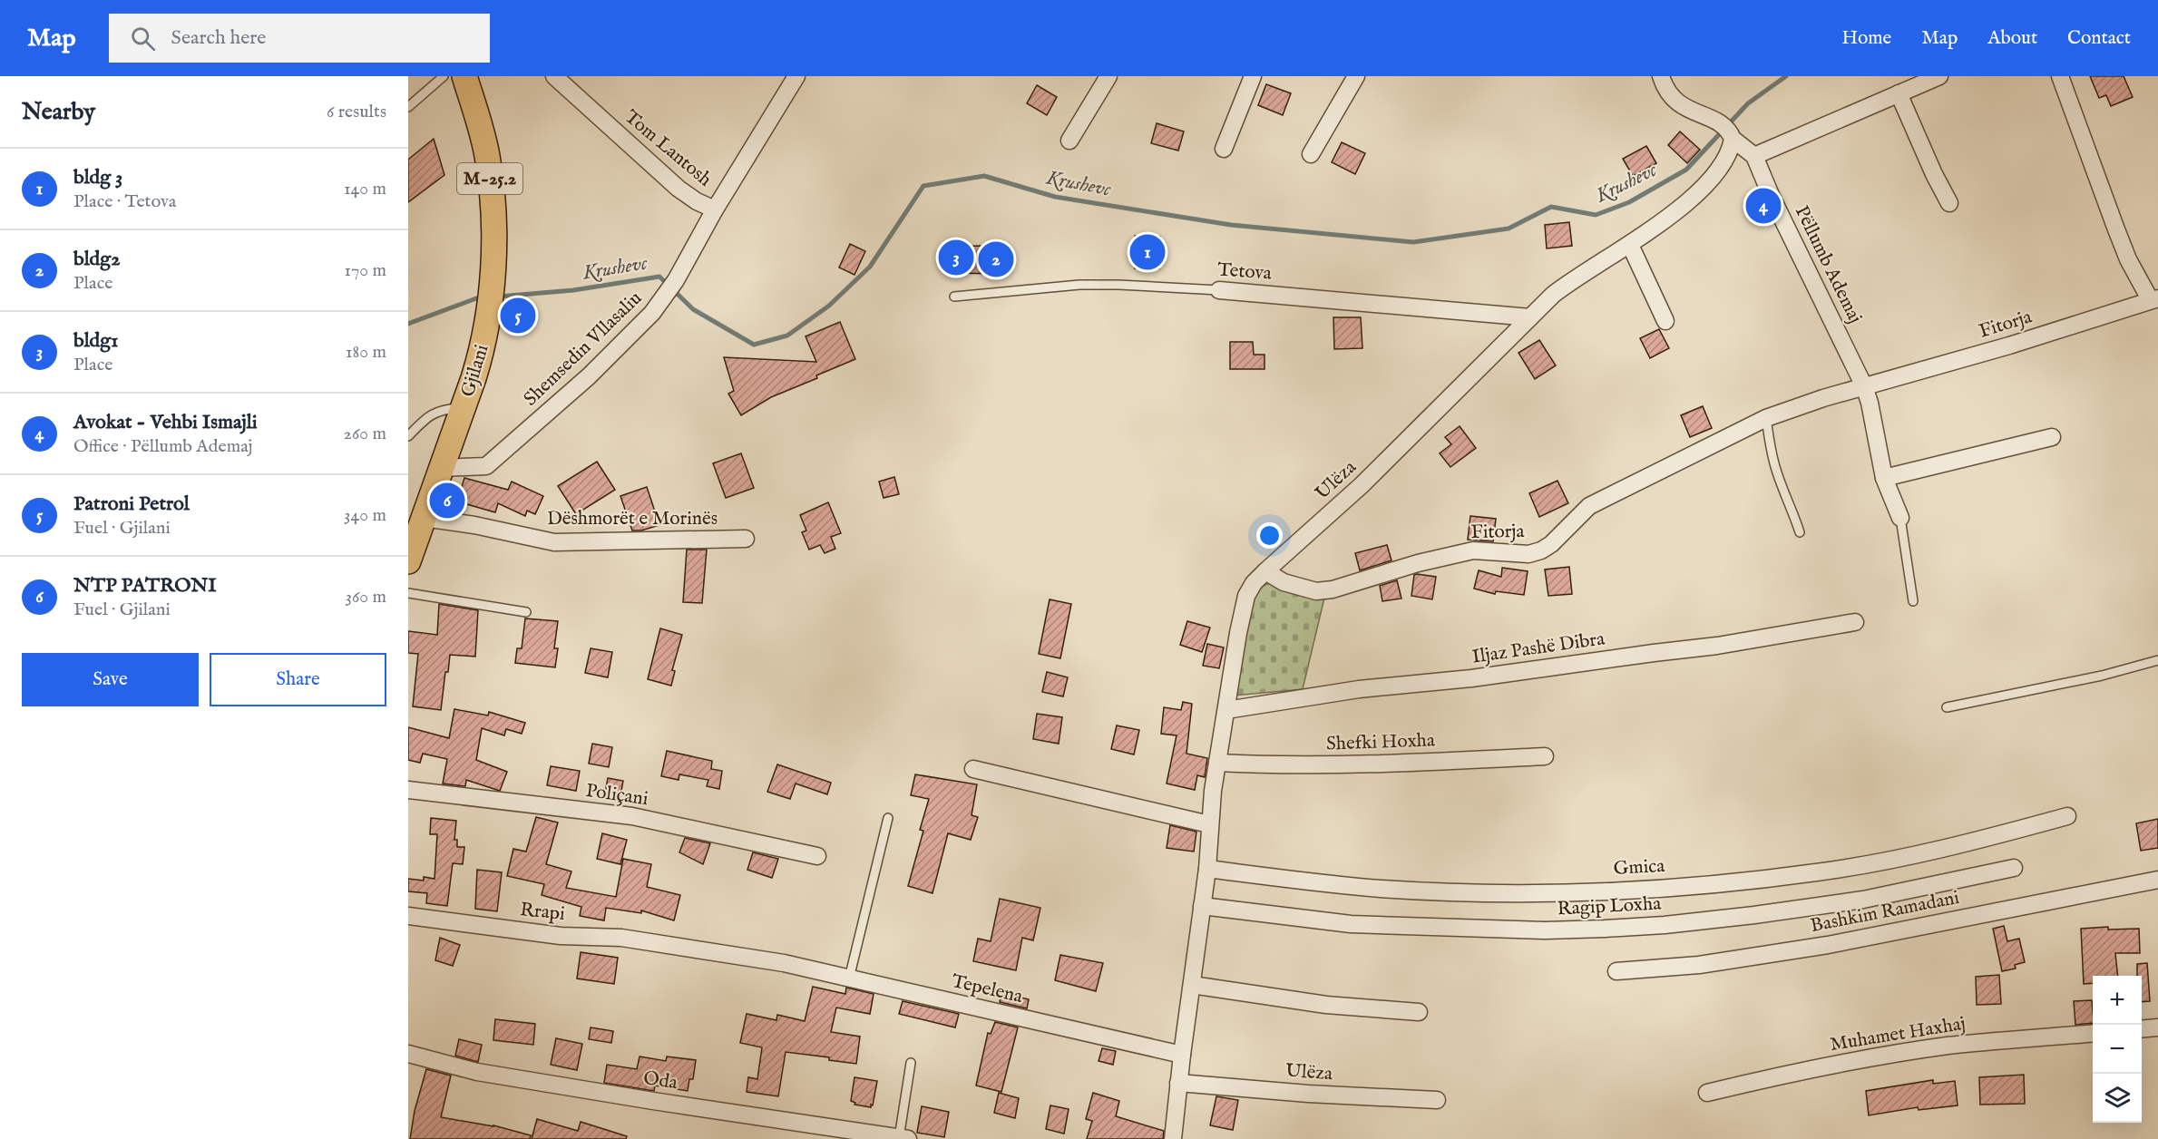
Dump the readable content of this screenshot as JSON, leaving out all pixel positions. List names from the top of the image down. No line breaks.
{"streets":{"main road":["M-25.2","Gjilani"],"street":["Tom Lantosh","Pëllumb Ademaj","Tetova","Fitorja","Shemsedin Vllasaliu","Ulëza","Dëshmorët e Morinës","Iljaz Pashë Dibra","Shefki Hoxha","Poliçani","Gmica","Ragip Loxha","Rrapi","Bashkim Ramadani","Tepelena","Muhamet Haxhaj","Oda"]},"crossings":[["Tom Lantosh","Shemsedin Vllasaliu"],["Pëllumb Ademaj","Fitorja"],["Pëllumb Ademaj","Ulëza"],["Tetova","Ulëza"],["Fitorja","Ulëza"],["Shemsedin Vllasaliu","Gjilani"],["Gjilani","Dëshmorët e Morinës"],["Ulëza","Iljaz Pashë Dibra"],["Ulëza","Shefki Hoxha"],["Ulëza","Gmica"],["Ulëza","Ragip Loxha"],["Ulëza","Tepelena"],["Rrapi","Tepelena"]],"water":["Krushevc"],"page":{"header":"Map","search":"Search here","nav":["Home","Map","About","Contact"],"heading":["Nearby","6 results"],"list":[{"mark":"1","name":"bldg 3","note":"Place · Tetova","value":"140 m"},{"mark":"2","name":"bldg2","note":"Place","value":"170 m"},{"mark":"3","name":"bldg1","note":"Place","value":"180 m"},{"mark":"4","name":"Avokat - Vehbi Ismajli","note":"Office · Pëllumb Ademaj","value":"260 m"},{"mark":"5","name":"Patroni Petrol","note":"Fuel · Gjilani","value":"340 m"},{"mark":"6","name":"NTP PATRONI","note":"Fuel · Gjilani","value":"360 m"}],"pins":["4","1","3","2","5","6"],"buttons":["Save","Share"],"map_buttons":["+","−"]}}
